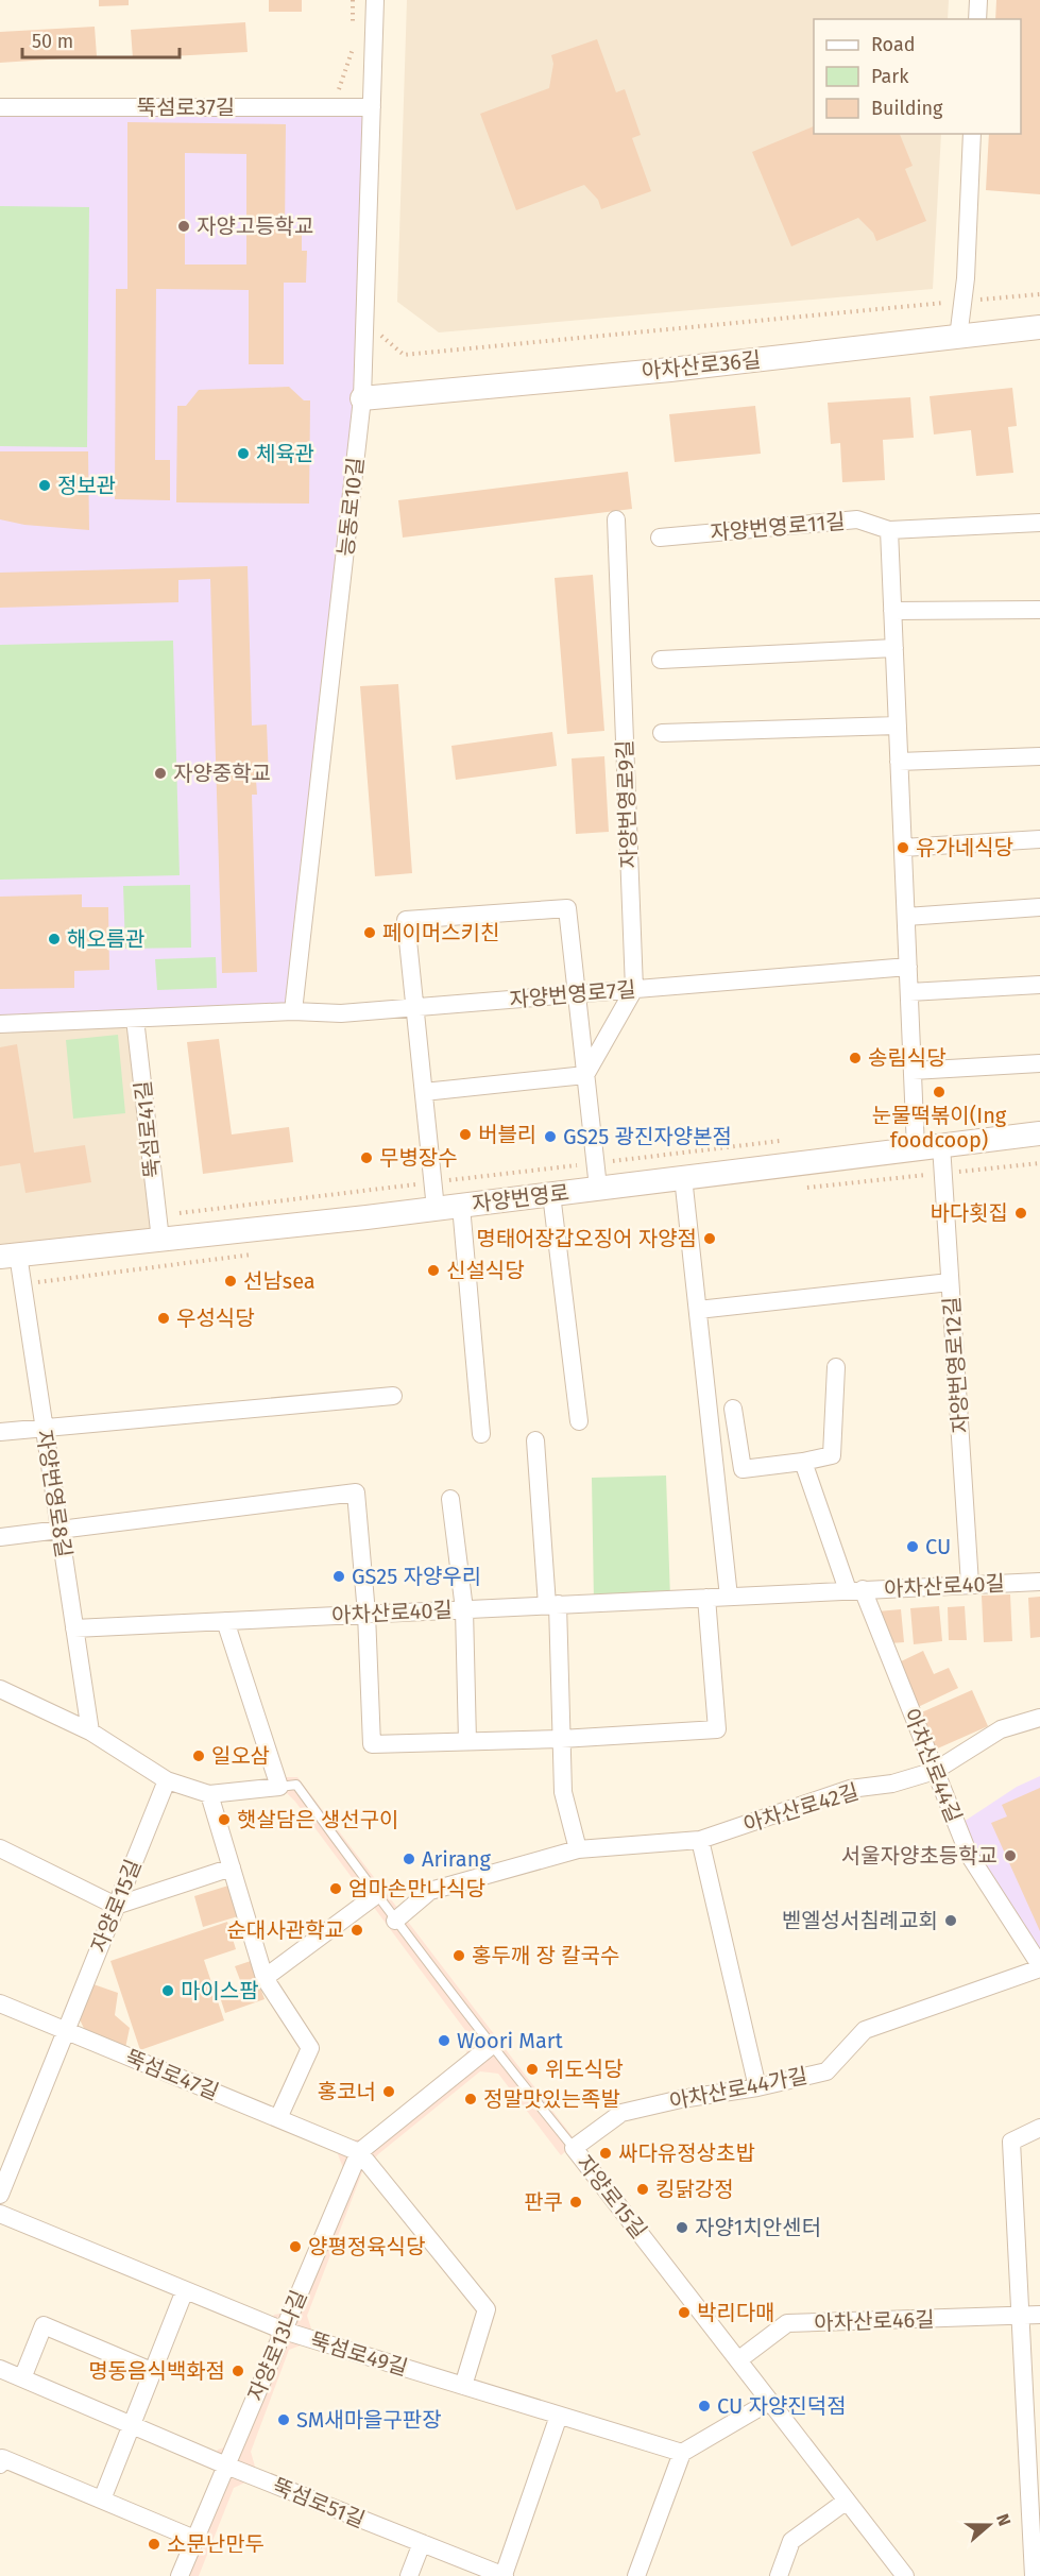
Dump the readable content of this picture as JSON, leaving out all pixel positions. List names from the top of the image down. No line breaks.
{"streets":{"street":["뚝섬로37길","아차산로36길","능동로10길","자양번영로11길","자양번영로9길","자양번영로7길","뚝섬로41길","자양번영로","자양번영로12길","자양번영로8길","아차산로40길","아차산로44길","아차산로42길","자양로15길","뚝섬로47길","아차산로44가길","아차산로46길","자양로13나길","뚝섬로49길","뚝섬로51길"]},"crossings":[["뚝섬로37길","능동로10길"],["아차산로36길","능동로10길"],["능동로10길","자양번영로7길"],["자양번영로9길","자양번영로7길"],["뚝섬로41길","자양번영로"],["자양번영로","자양번영로12길"],["자양번영로","자양번영로8길"],["자양번영로12길","아차산로40길"],["자양번영로8길","아차산로40길"],["자양번영로8길","자양로15길"],["아차산로40길","아차산로44길"],["아차산로44길","아차산로42길"],["아차산로44길","아차산로44가길"],["아차산로42길","자양로15길"],["자양로15길","뚝섬로47길"],["자양로15길","아차산로44가길"],["자양로15길","아차산로46길"],["자양로15길","자양로13나길"],["뚝섬로47길","자양로13나길"],["자양로13나길","뚝섬로49길"],["자양로13나길","뚝섬로51길"]],"places":["자양고등학교","체육관","정보관","자양중학교","유가네식당","페이머스키친","해오름관","송림식당","눈물떡볶이(Ing foodcoop)","버블리","GS25 광진자양본점","무병장수","바다횟집","명태어장갑오징어 자양점","신설식당","선남sea","우성식당","CU","GS25 자양우리","일오삼","햇살담은 생선구이","서울자양초등학교","Arirang","엄마손만나식당","벧엘성서침례교회","순대사관학교","홍두깨 장 칼국수","마이스팜","Woori Mart","위도식당","홍코너","정말맛있는족발","싸다유정상초밥","킹닭강정","판쿠","자양1치안센터","양평정육식당","박리다매","명동음식백화점","CU 자양진덕점","SM새마을구판장","소문난만두"],"legend":["Road","Park","Building"],"scale_bar":"50 m","north":"right"}
